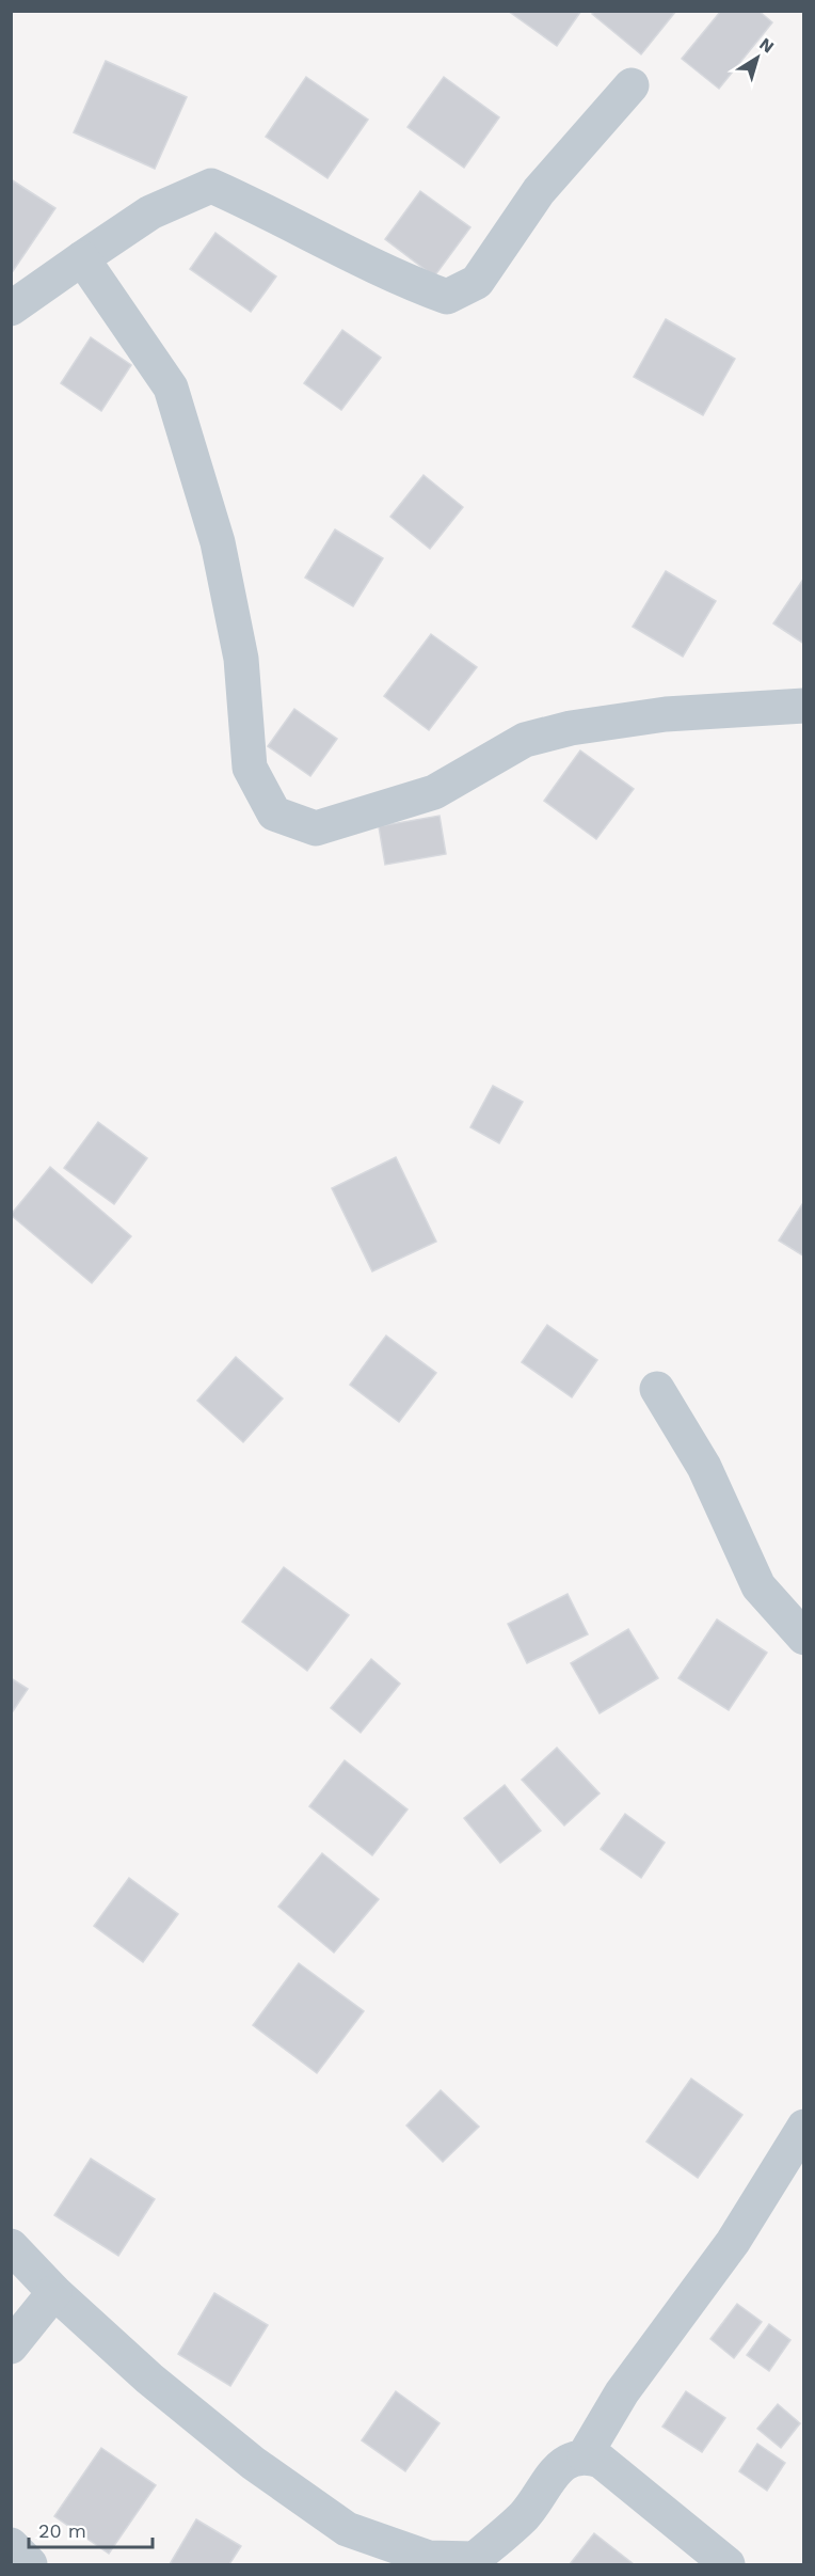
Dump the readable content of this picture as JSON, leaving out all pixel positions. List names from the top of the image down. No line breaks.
{"scale_bar":"20 m","north":"top right"}
